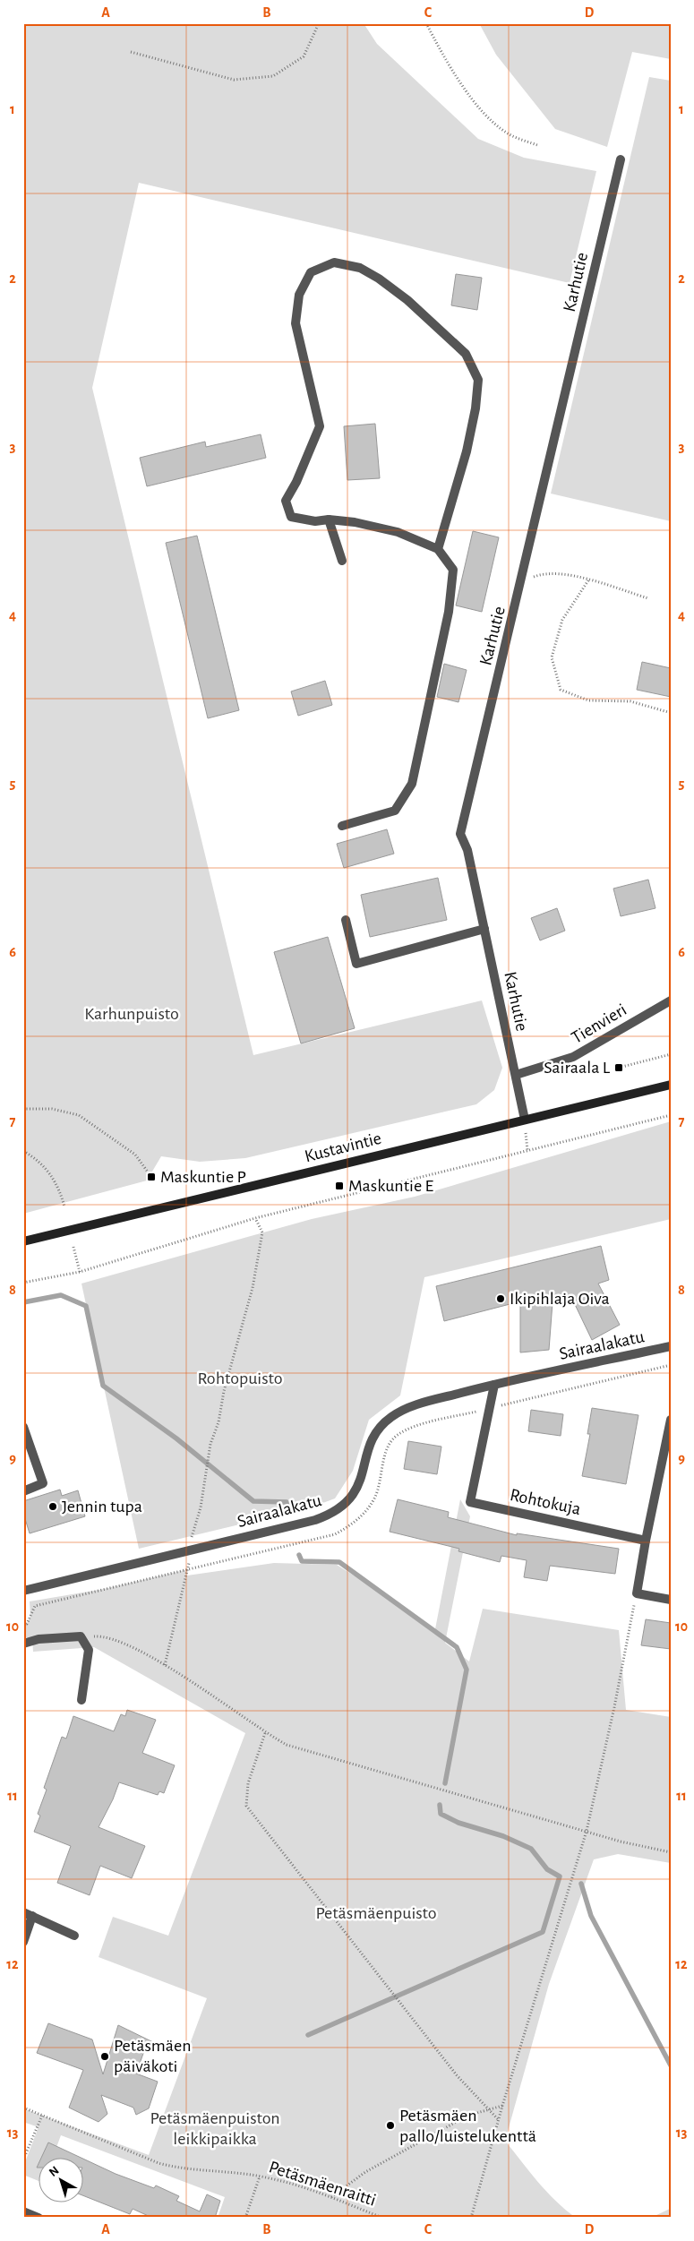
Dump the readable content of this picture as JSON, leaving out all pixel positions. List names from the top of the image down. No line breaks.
{"streets":{"main road":["Kustavintie"],"street":["Karhutie","Tienvieri","Sairaalakatu","Rohtokuja"],"path":["Petäsmäenraitti"]},"crossings":[["Karhutie","Tienvieri"],["Karhutie","Kustavintie"],["Sairaalakatu","Rohtokuja"]],"parks":["Karhunpuisto","Rohtopuisto","Petäsmäenpuisto","Petäsmäenpuiston leikkipaikka"],"places":{"transit":["Sairaala L","Maskuntie P","Maskuntie E"],"other":["Ikipihlaja Oiva","Jennin tupa","Petäsmäen päiväkoti","Petäsmäen pallo/luistelukenttä"]},"north":"top left","grid":{"columns":["A","B","C","D"],"rows":["1","2","3","4","5","6","7","8","9","10","11","12","13"]}}
